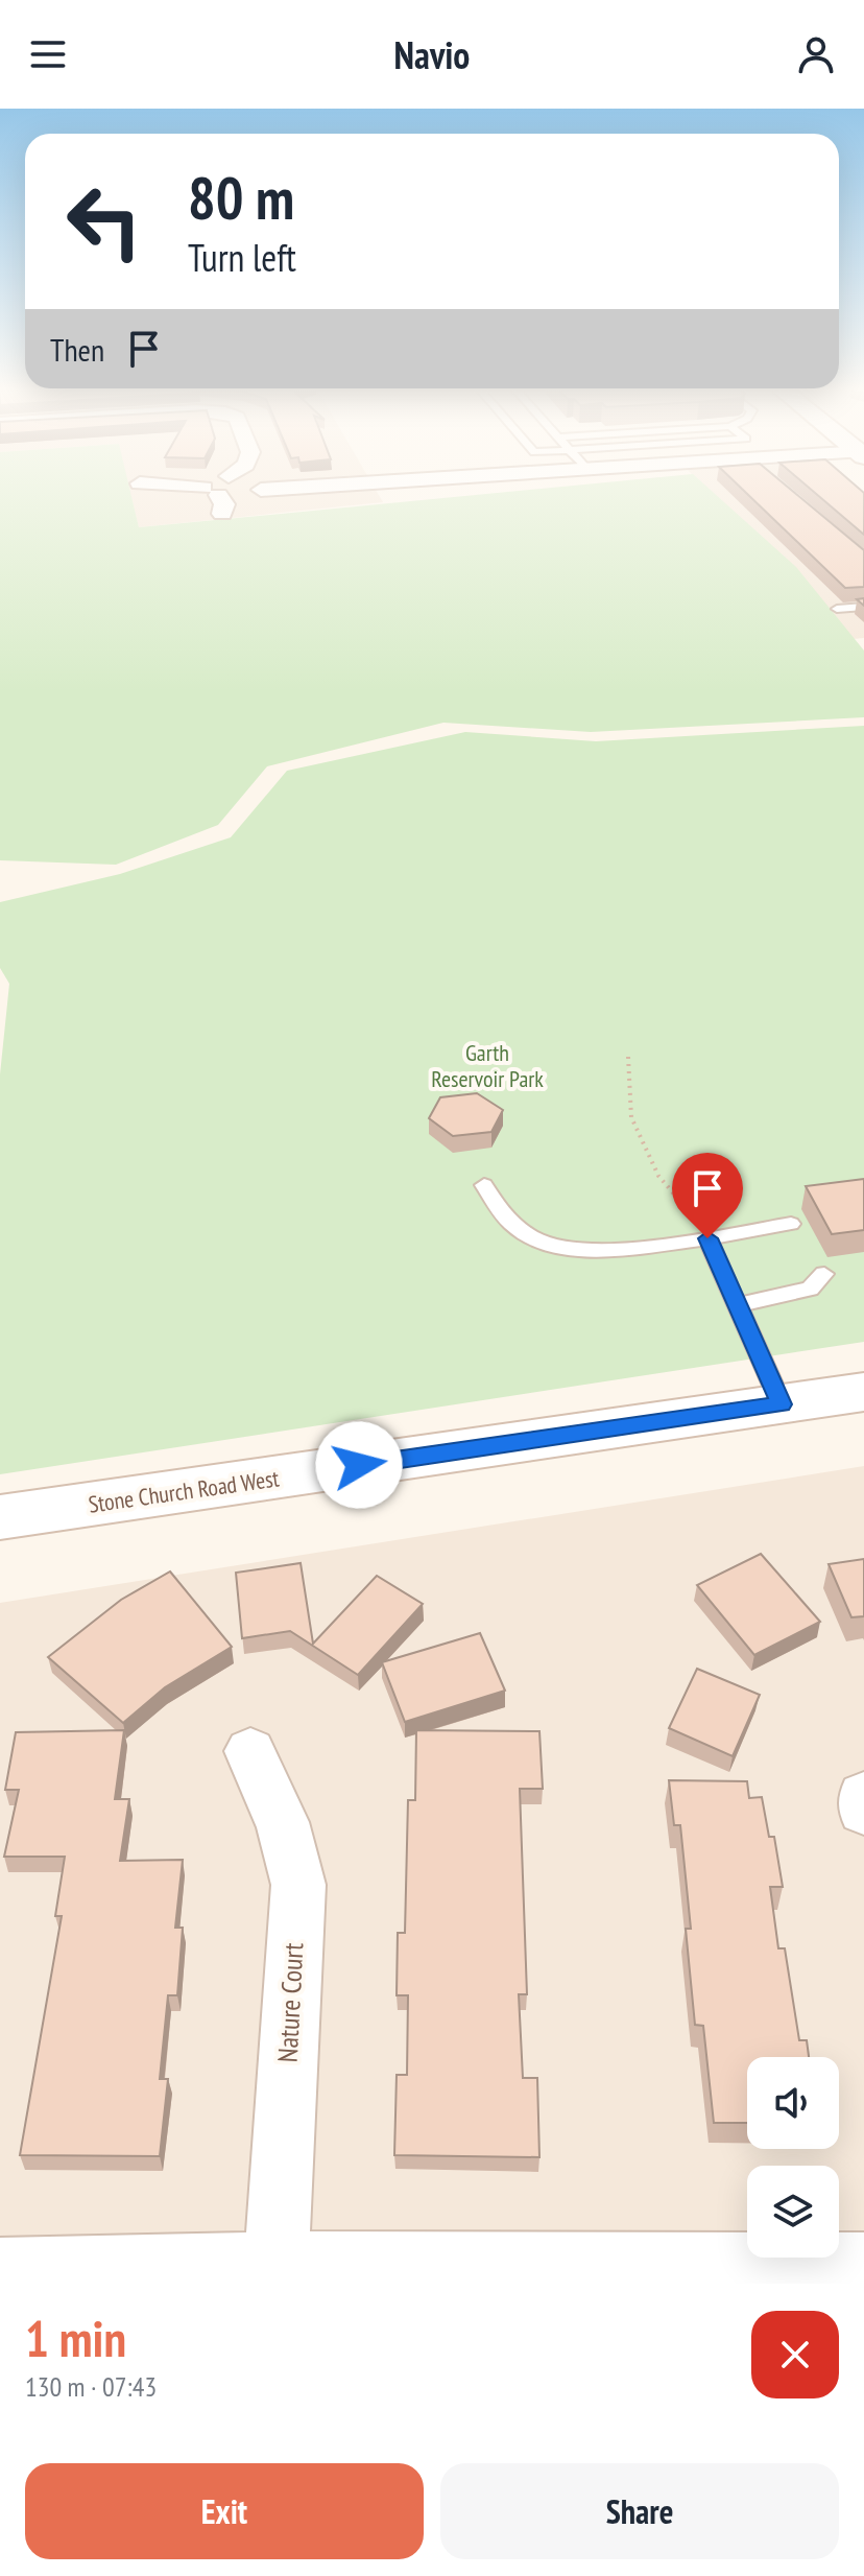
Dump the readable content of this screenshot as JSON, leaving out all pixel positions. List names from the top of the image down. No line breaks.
{"streets":{"main road":["Stone Church Road West"],"street":["Nature Court"]},"parks":["Garth Reservoir Park"],"page":{"header":"Navio","turn":["80 m","Turn left"],"then":"Then","heading":["1 min","130 m · 07:43"],"buttons":["Exit","Share"]}}
